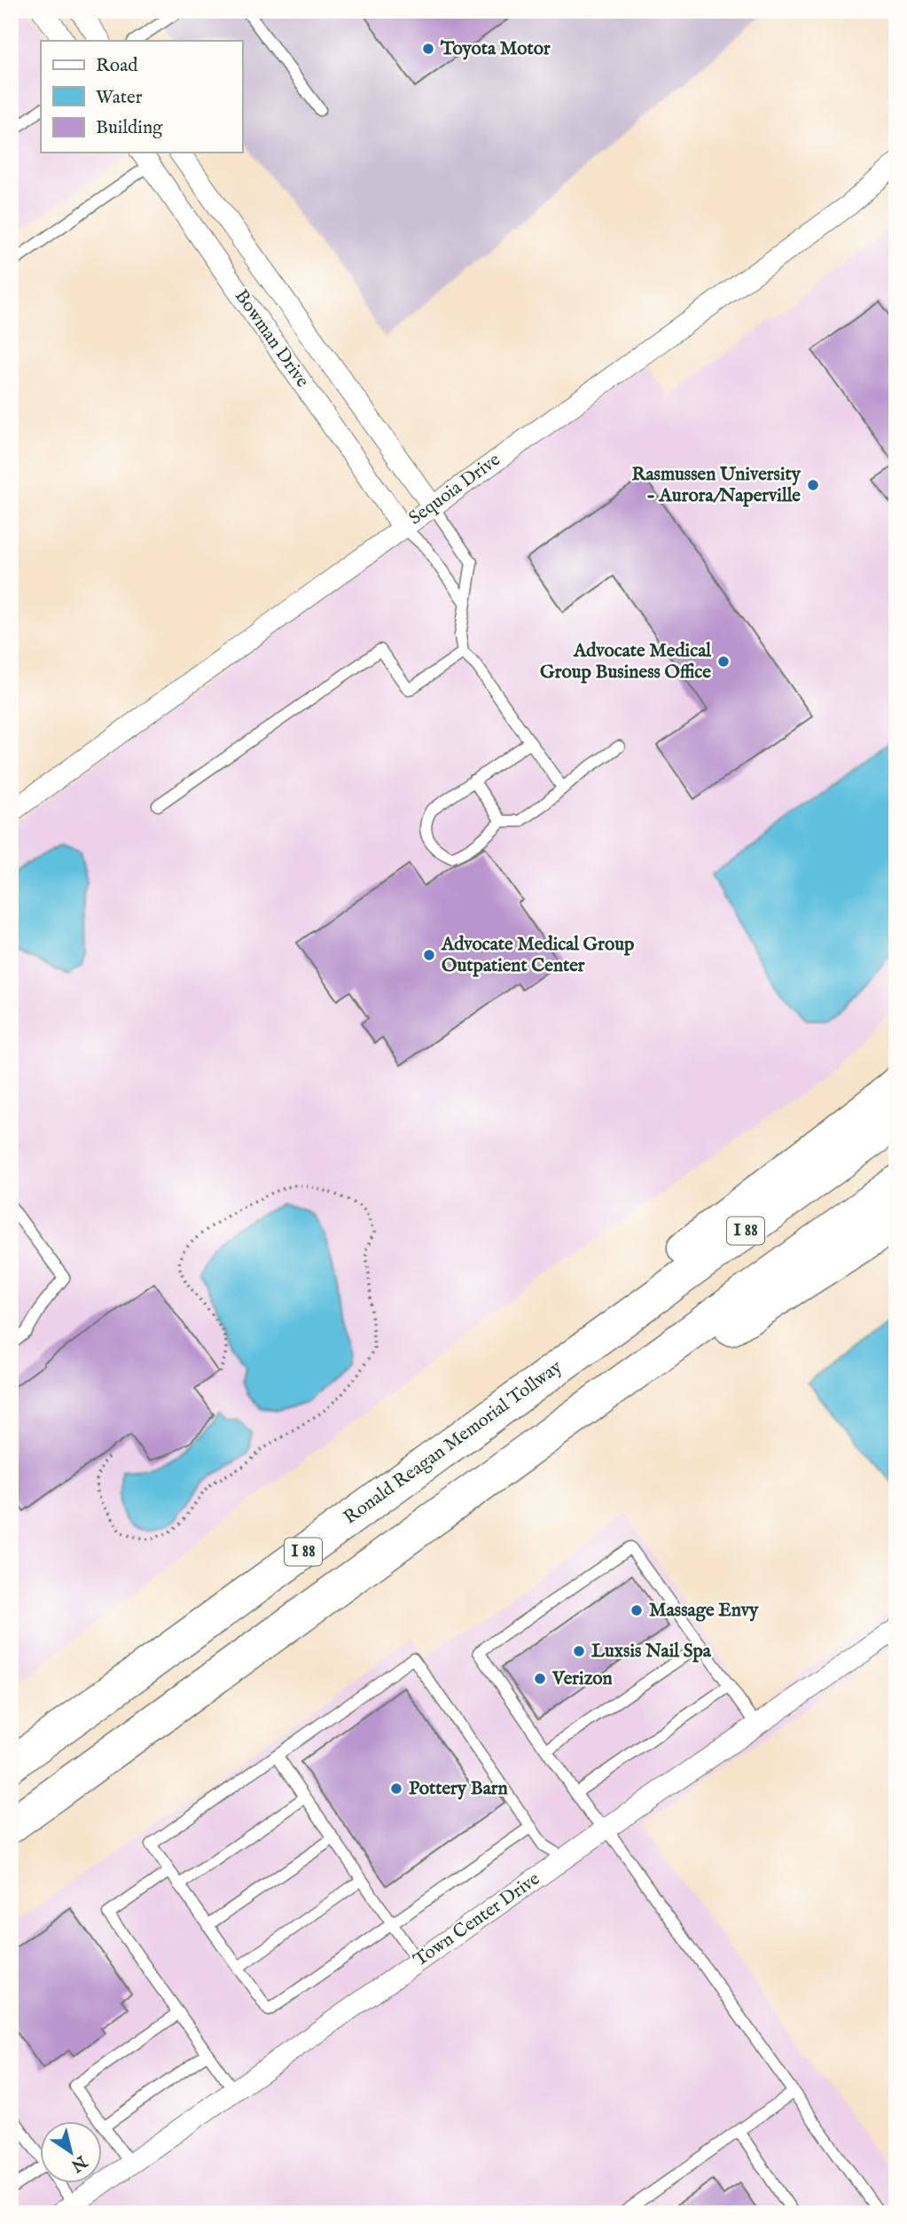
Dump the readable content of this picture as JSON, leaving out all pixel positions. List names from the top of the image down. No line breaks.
{"streets":{"highway":["I 88","Ronald Reagan Memorial Tollway"],"street":["Bowman Drive","Sequoia Drive","Town Center Drive"]},"crossings":[["Bowman Drive","Sequoia Drive"]],"places":["Toyota Motor","Rasmussen University - Aurora/Naperville","Advocate Medical Group Business Office","Advocate Medical Group Outpatient Center","Massage Envy","Luxsis Nail Spa","Verizon","Pottery Barn"],"legend":["Road","Water","Building"],"north":"bottom right"}
